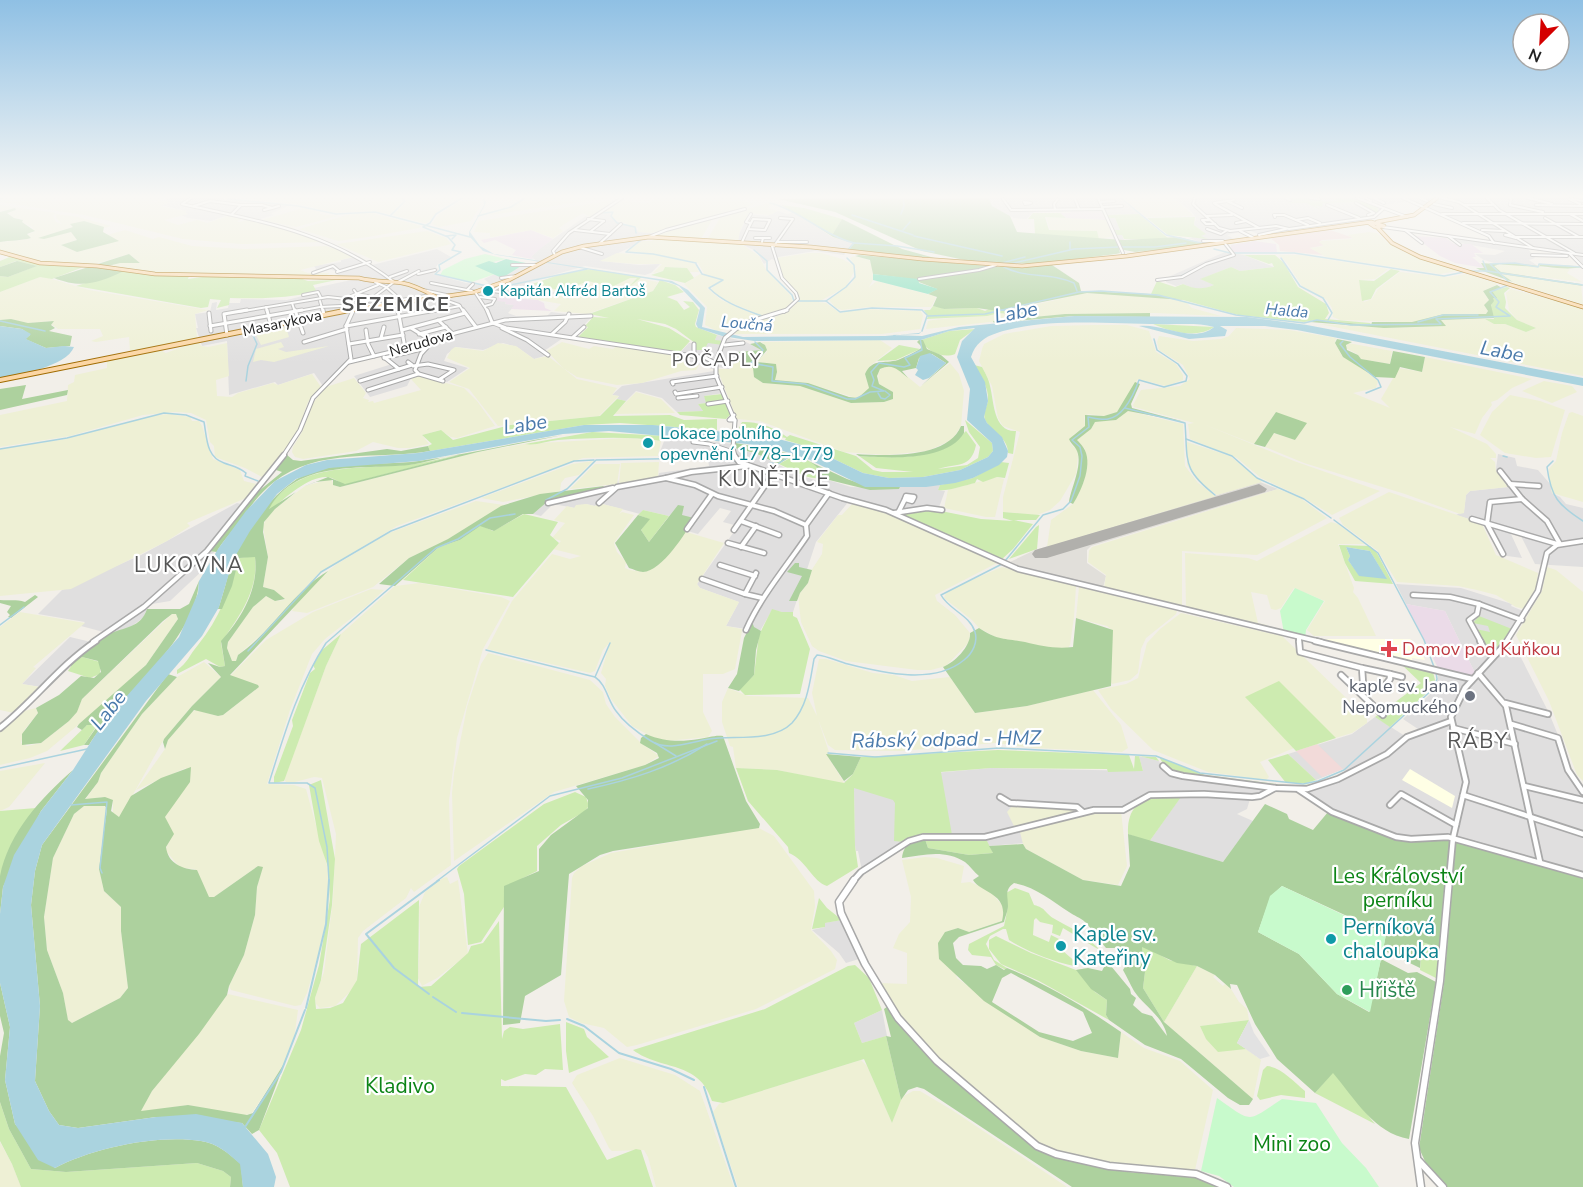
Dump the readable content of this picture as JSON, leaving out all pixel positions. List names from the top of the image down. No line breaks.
{"streets":{"main road":["Masarykova"],"street":["Nerudova"]},"districts":["SEZEMICE","POČAPLY","KUNĚTICE","LUKOVNA","RÁBY"],"water":["Halda","Labe","Loučná","Rábský odpad - HMZ"],"parks":["Les Království perníku","Kladivo","Mini zoo"],"places":{"other":["Kapitán Alfréd Bartoš","Lokace polního opevnění 1778–1779","kaple sv. Jana Nepomuckého","Perníková chaloupka","Kaple sv. Kateřiny","Hřiště"],"health":["Domov pod Kuňkou"]},"north":"bottom left"}
